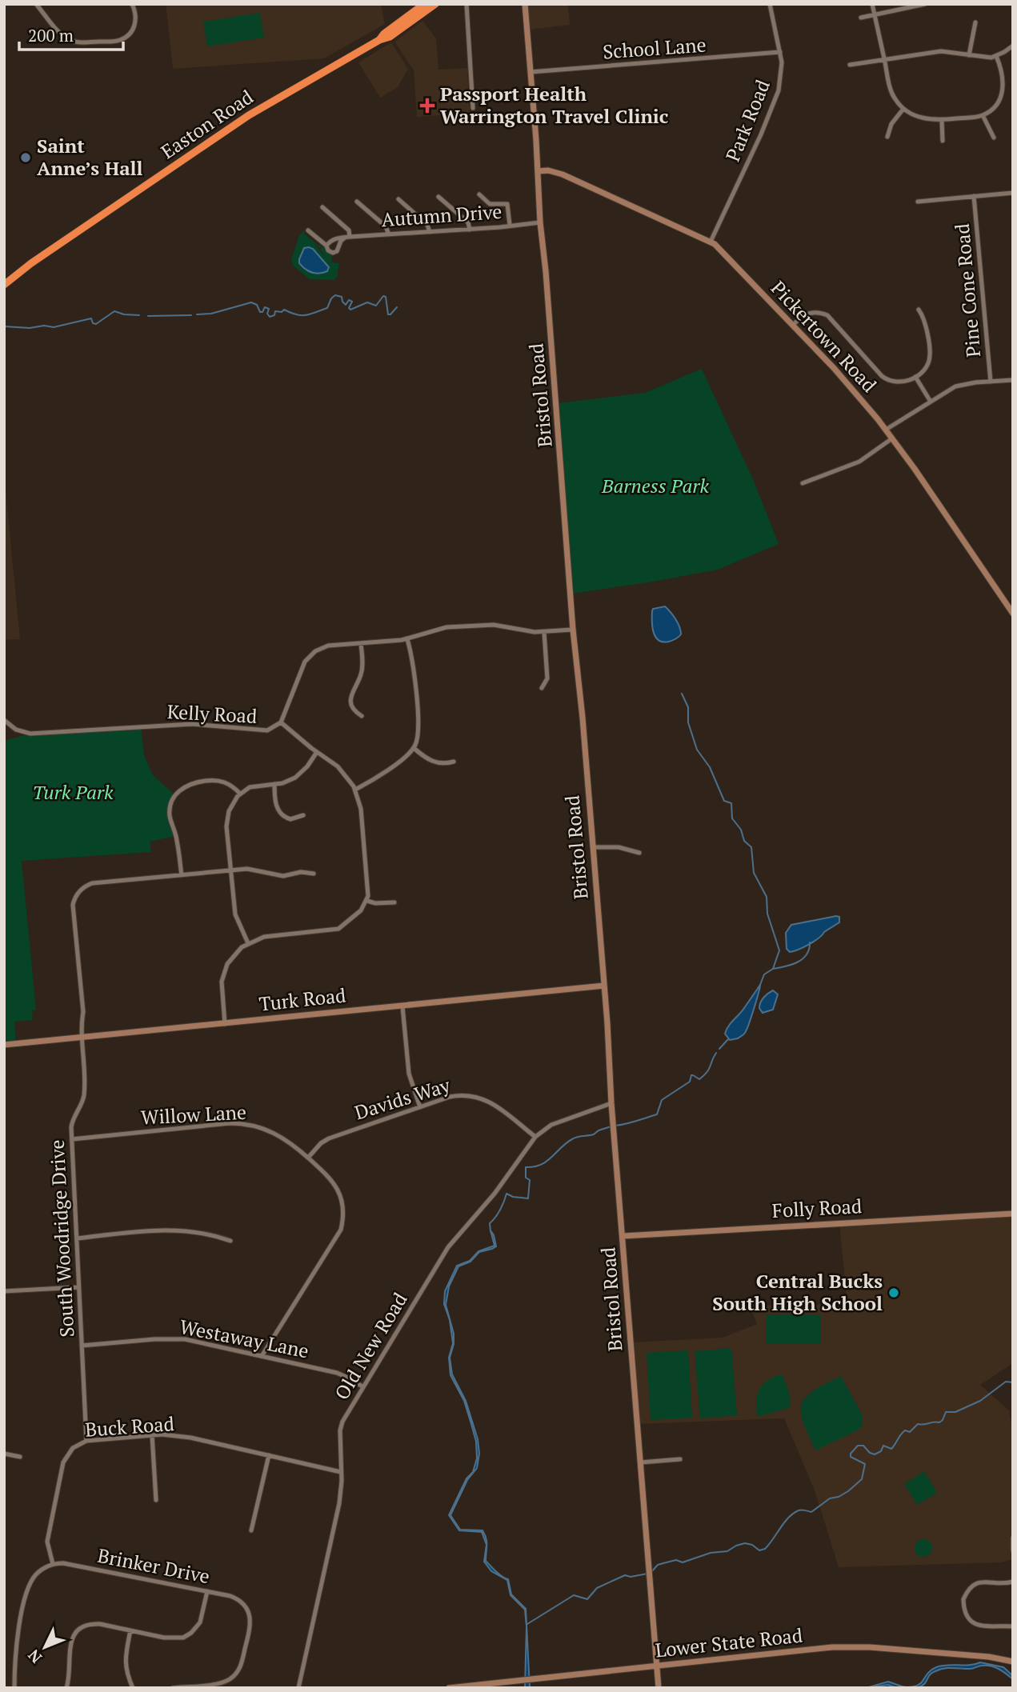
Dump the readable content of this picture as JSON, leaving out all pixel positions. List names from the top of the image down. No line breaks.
{"streets":{"highway":["Easton Road"],"main road":["Pickertown Road","Bristol Road","Turk Road","Folly Road","Lower State Road"],"street":["School Lane","Park Road","Autumn Drive","Pine Cone Road","Kelly Road","Davids Way","Willow Lane","South Woodridge Drive","Westaway Lane","Old New Road","Buck Road","Brinker Drive"]},"crossings":[["School Lane","Park Road"],["School Lane","Bristol Road"],["Park Road","Pickertown Road"],["Autumn Drive","Bristol Road"],["Pickertown Road","Bristol Road"],["Bristol Road","Kelly Road"],["Bristol Road","Turk Road"],["Bristol Road","Folly Road"],["Bristol Road","Old New Road"],["Bristol Road","Lower State Road"],["Turk Road","South Woodridge Drive"],["Davids Way","Willow Lane"],["Davids Way","Old New Road"],["Willow Lane","South Woodridge Drive"],["Willow Lane","Westaway Lane"],["South Woodridge Drive","Westaway Lane"],["South Woodridge Drive","Buck Road"],["Westaway Lane","Old New Road"],["Old New Road","Buck Road"],["Buck Road","Brinker Drive"]],"parks":["Barness Park","Turk Park"],"places":{"health":["Passport Health Warrington Travel Clinic"],"other":["Saint Anne’s Hall","Central Bucks South High School"]},"scale_bar":"200 m","north":"bottom left"}
